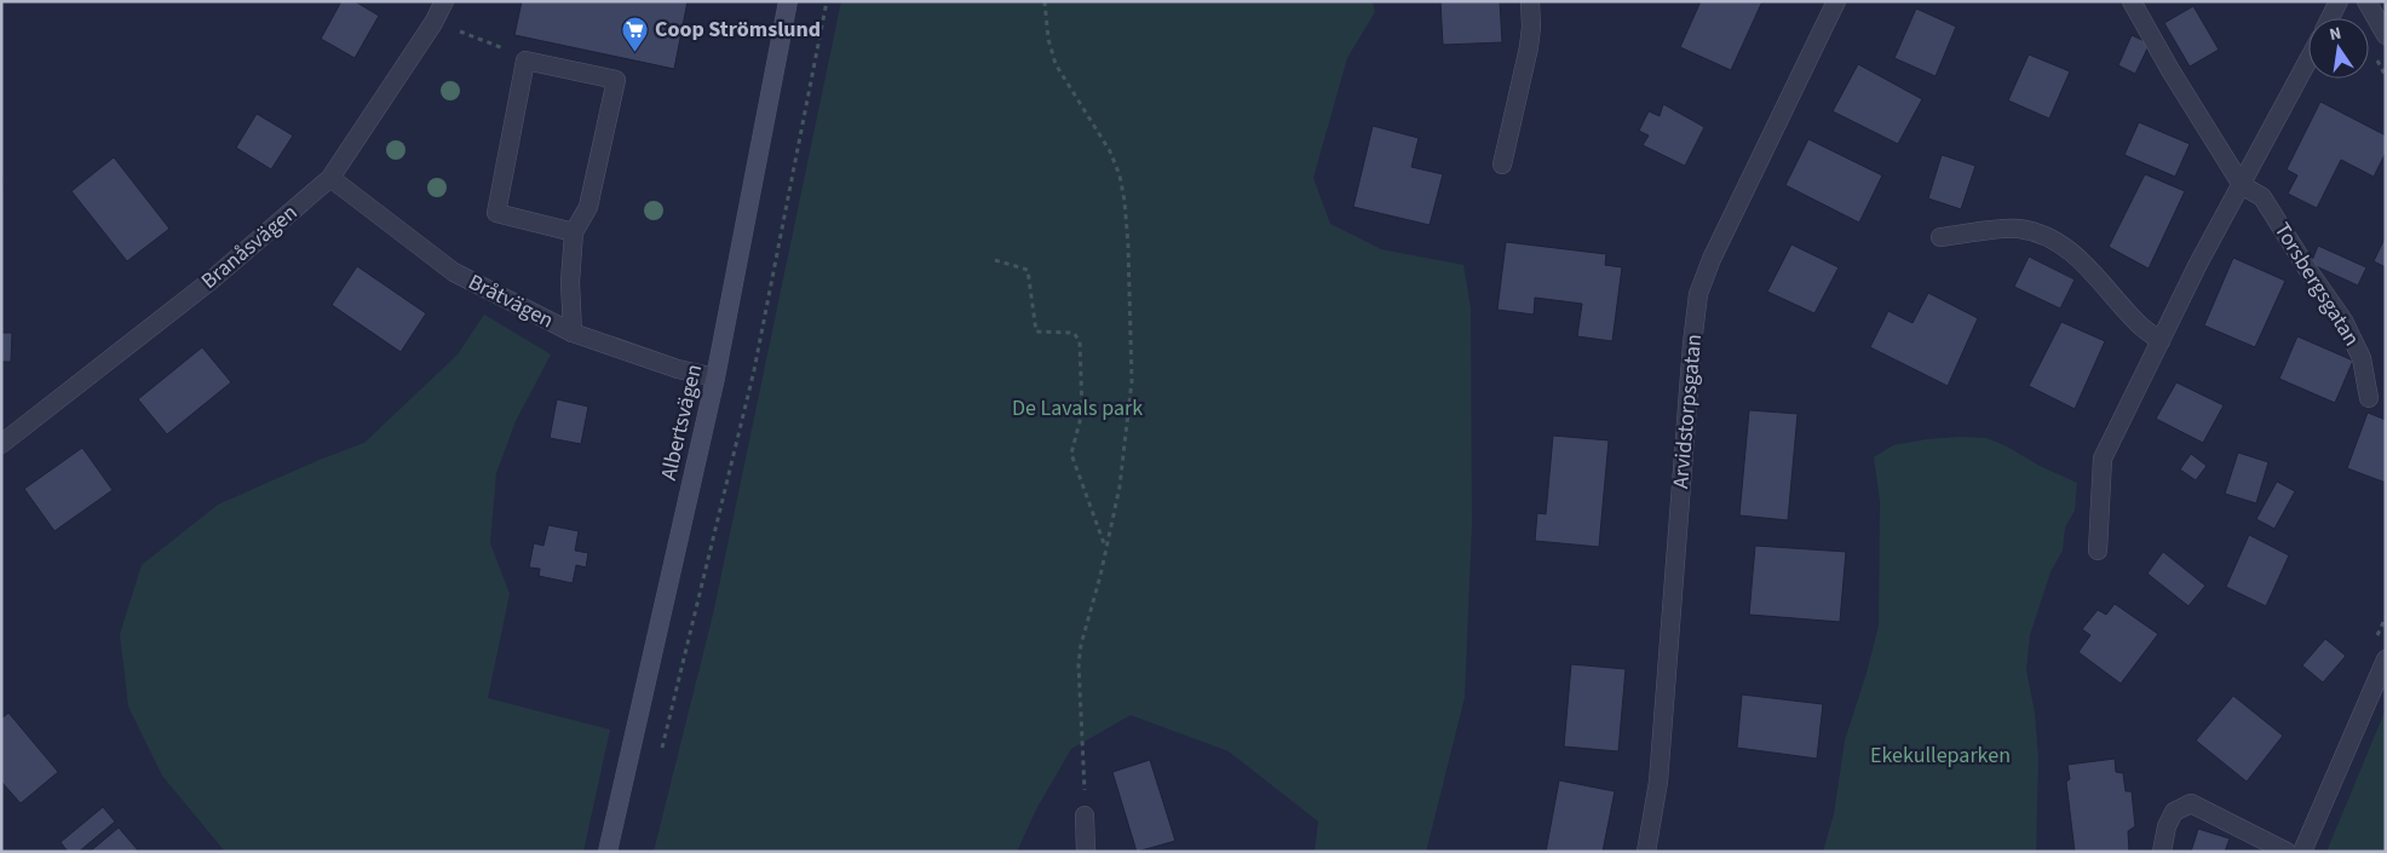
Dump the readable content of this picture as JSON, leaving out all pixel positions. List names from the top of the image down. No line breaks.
{"streets":{"street":["Branåsvägen","Torsbergsgatan","Bråtvägen","Arvidstorpsgatan","Albertsvägen"]},"crossings":[["Branåsvägen","Bråtvägen"],["Bråtvägen","Albertsvägen"]],"parks":["De Lavals park","Ekekulleparken"],"places":{"supermarket":["Coop Strömslund"]},"north":"top"}
